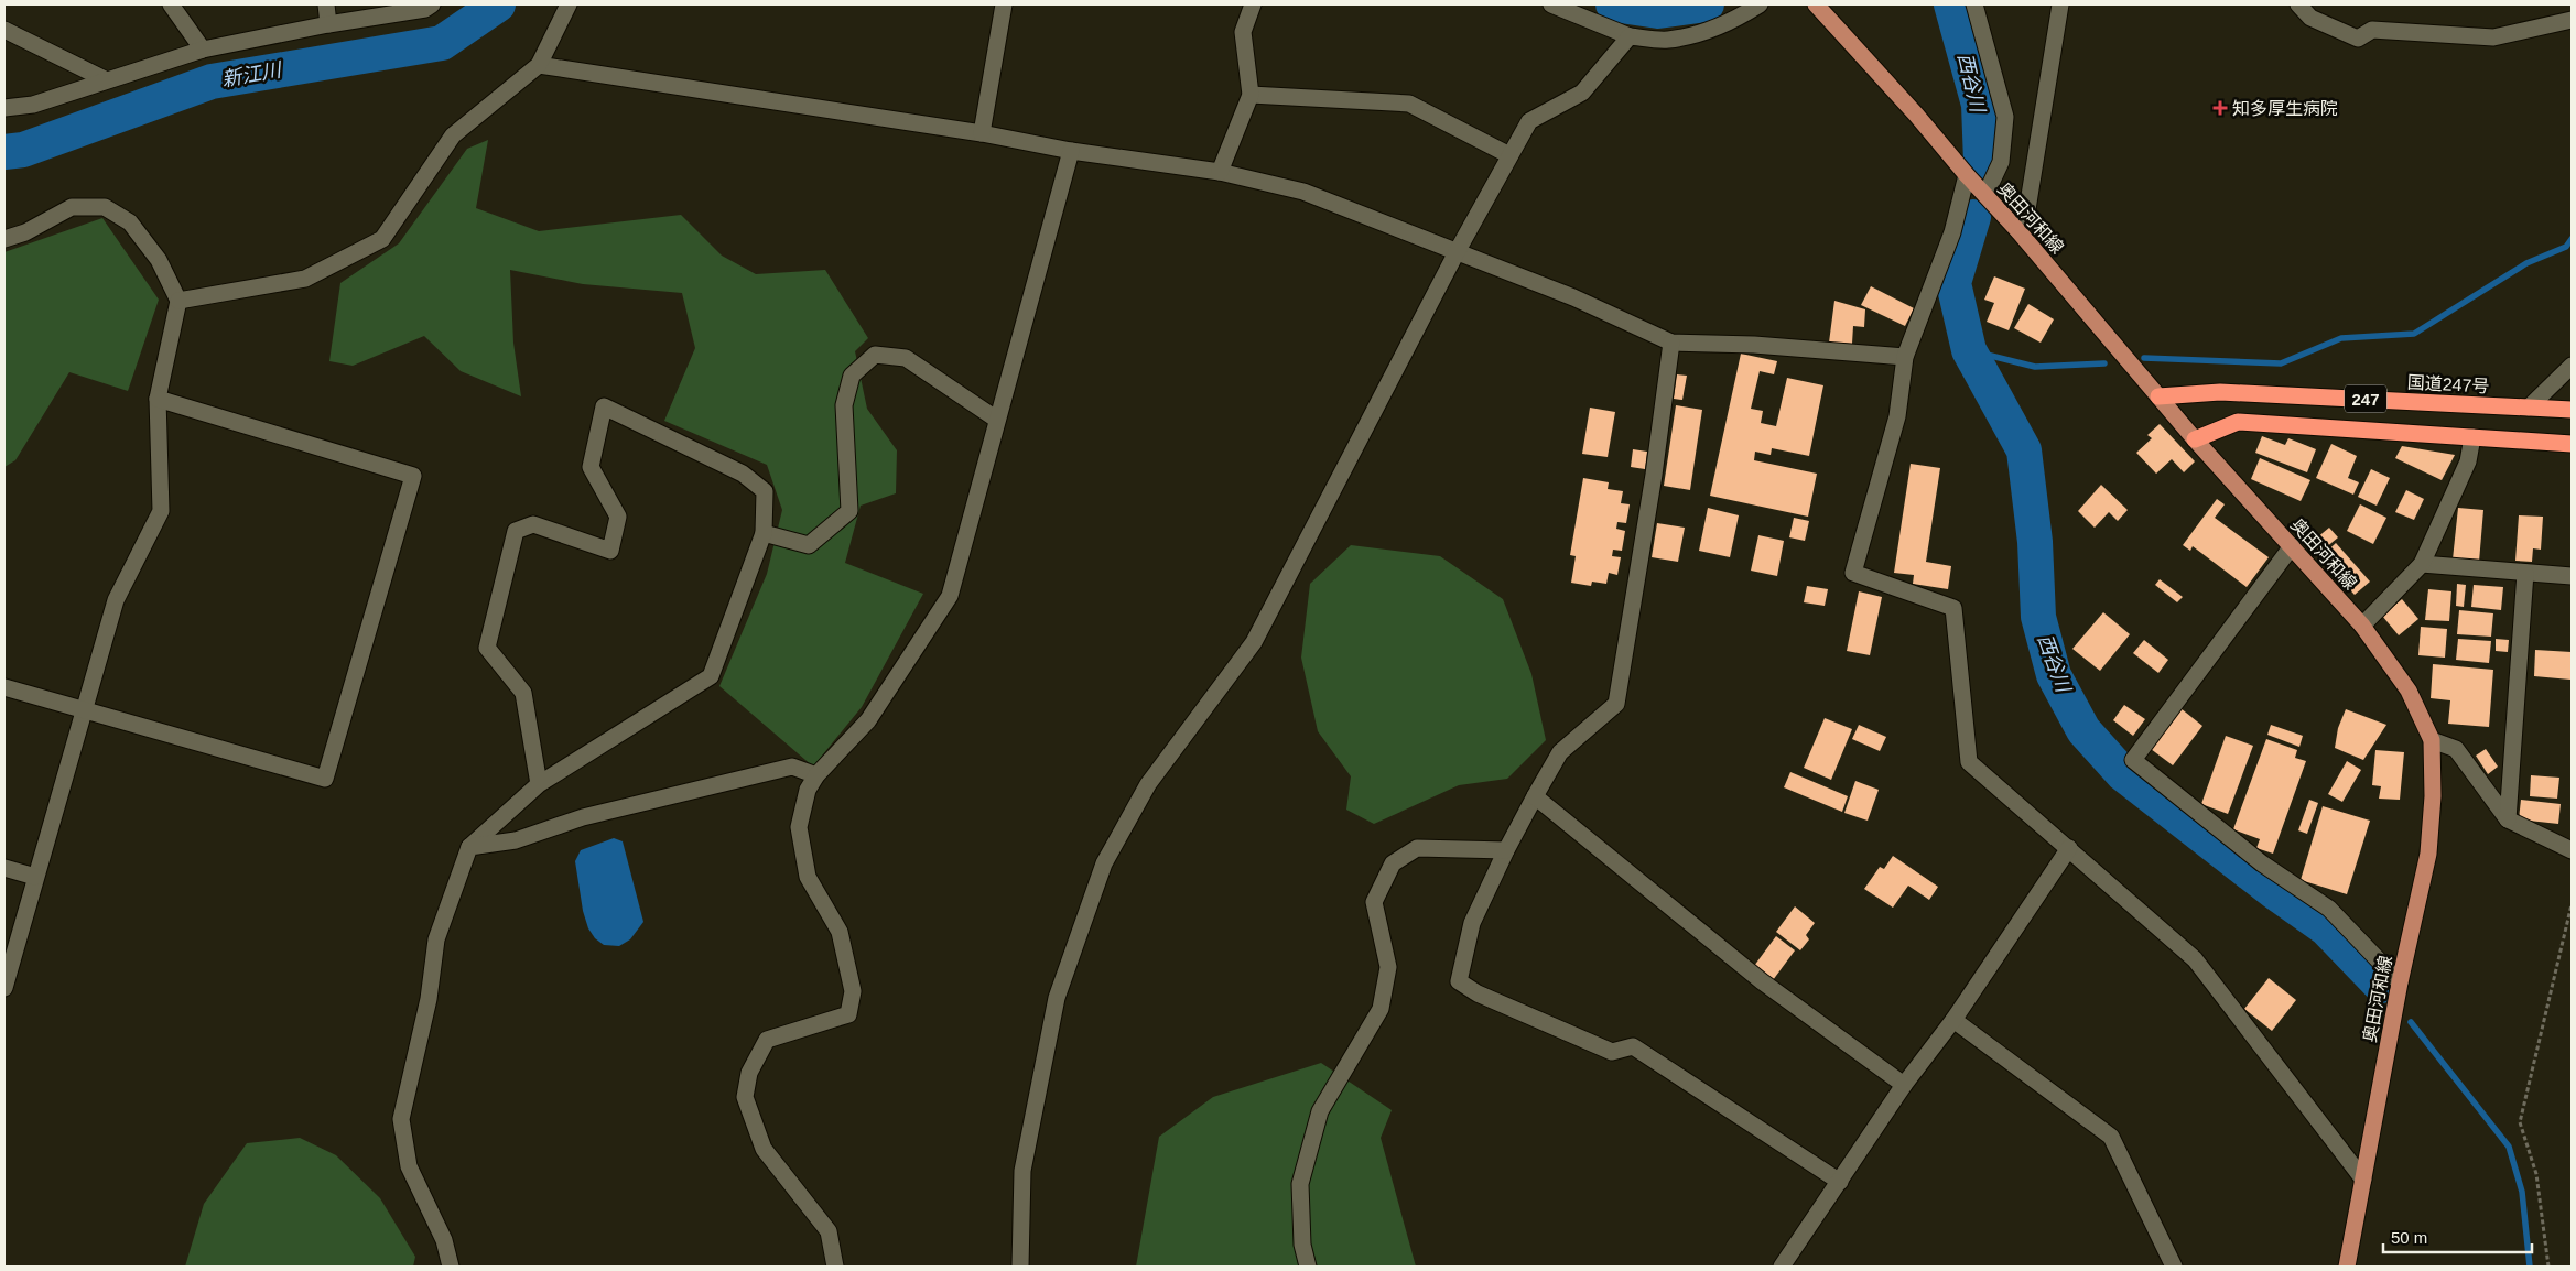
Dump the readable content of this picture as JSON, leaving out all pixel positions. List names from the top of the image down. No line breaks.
{"streets":{"highway":["国道247号","247"],"main road":["奥田河和線"]},"crossings":[["奥田河和線","国道247号"],["奥田河和線","247"]],"water":["新江川","西谷川"],"places":{"health":["知多厚生病院"]},"scale_bar":"50 m"}
